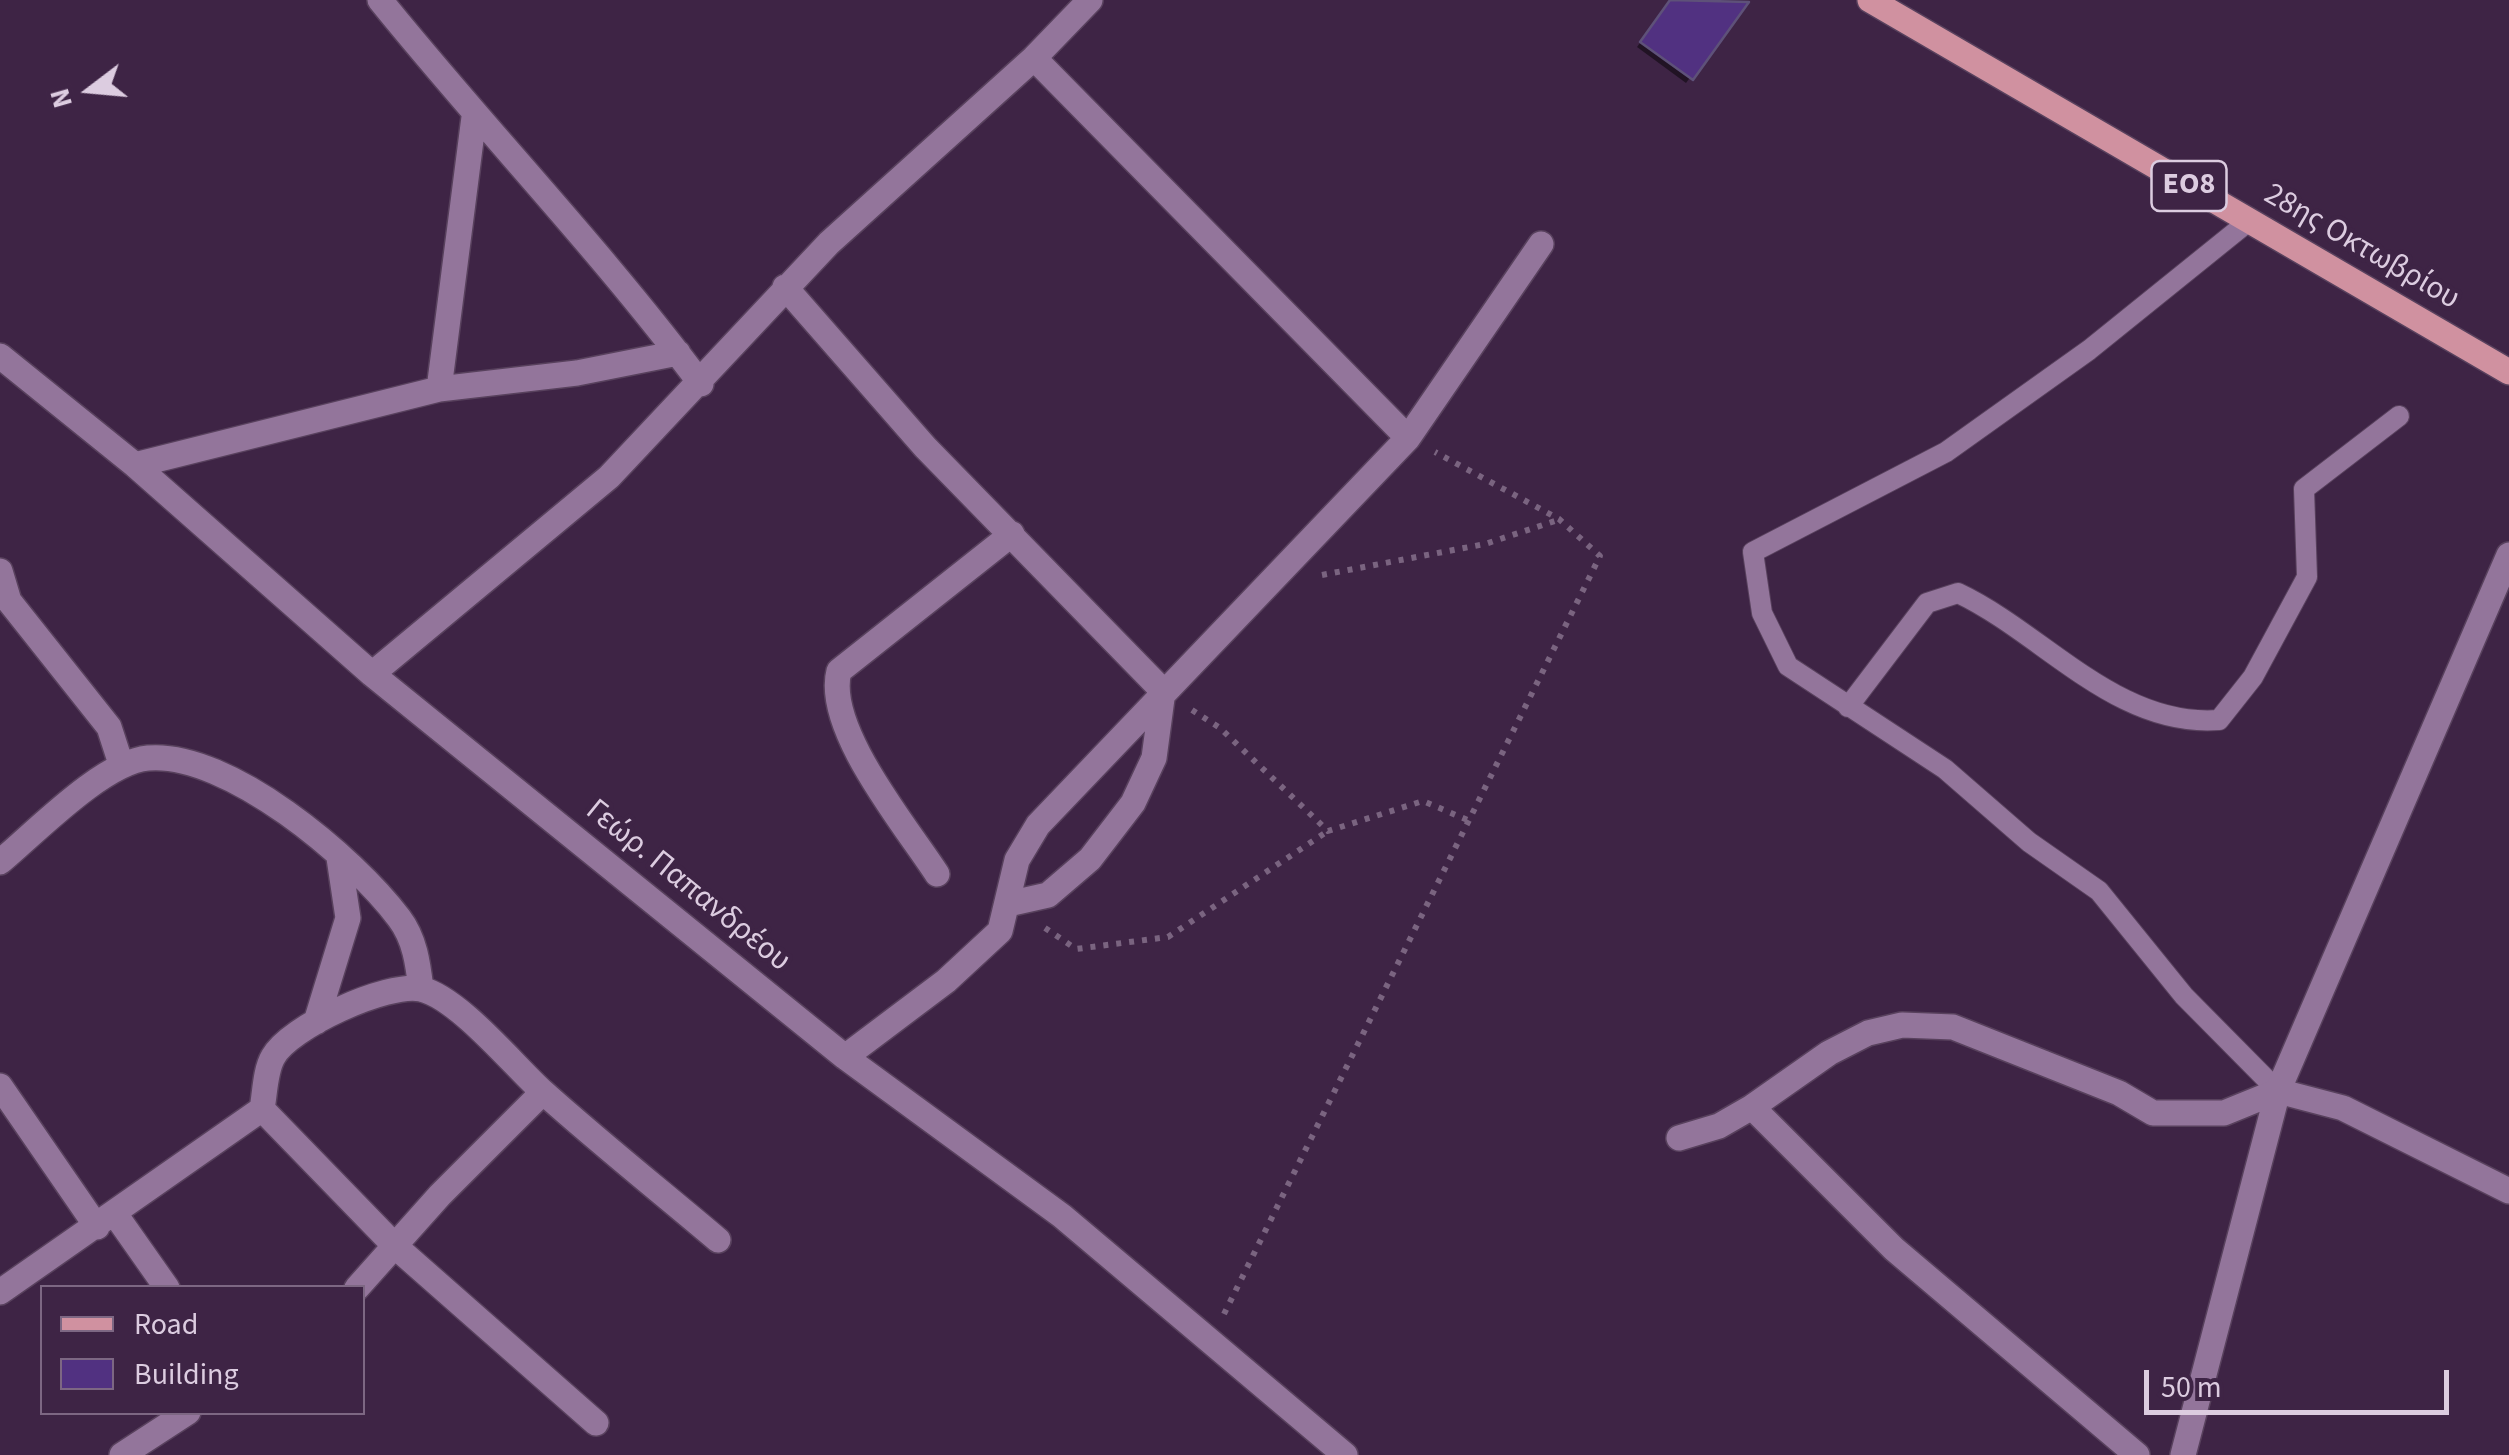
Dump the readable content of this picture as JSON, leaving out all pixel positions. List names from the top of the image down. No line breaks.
{"streets":{"main road":["ΕΟ8","28ης Οκτωβρίου"],"street":["Γεώρ. Παπανδρέου"]},"legend":["Road","Building"],"scale_bar":"50 m","north":"left"}
